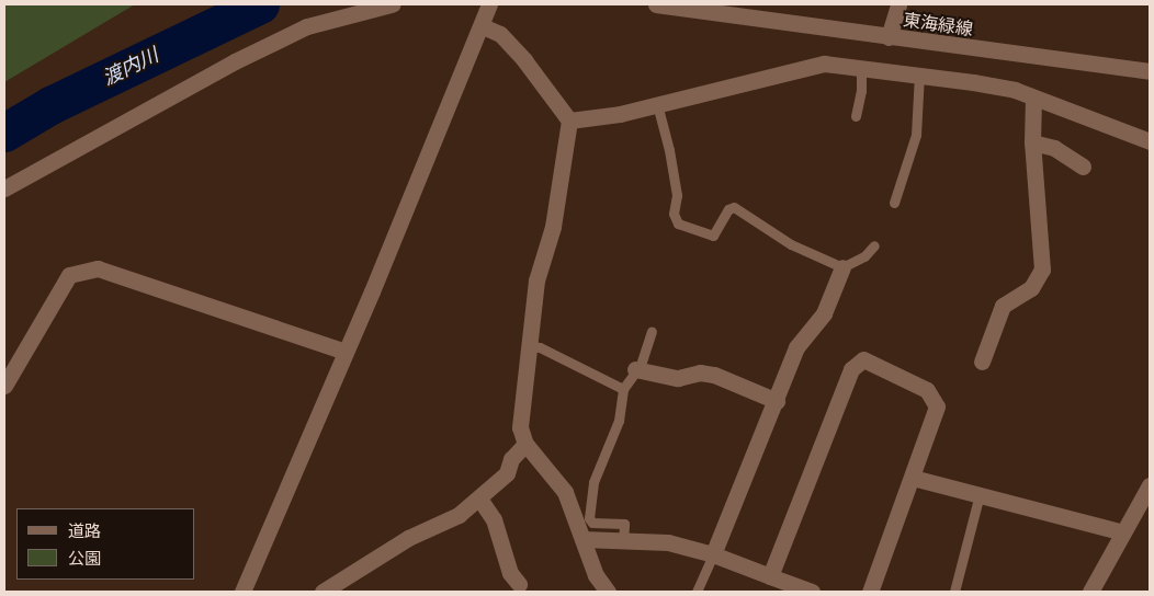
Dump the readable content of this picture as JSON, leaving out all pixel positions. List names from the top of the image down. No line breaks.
{"streets":{"street":["東海緑線"]},"water":["渡内川"],"legend":["道路","公園"]}
